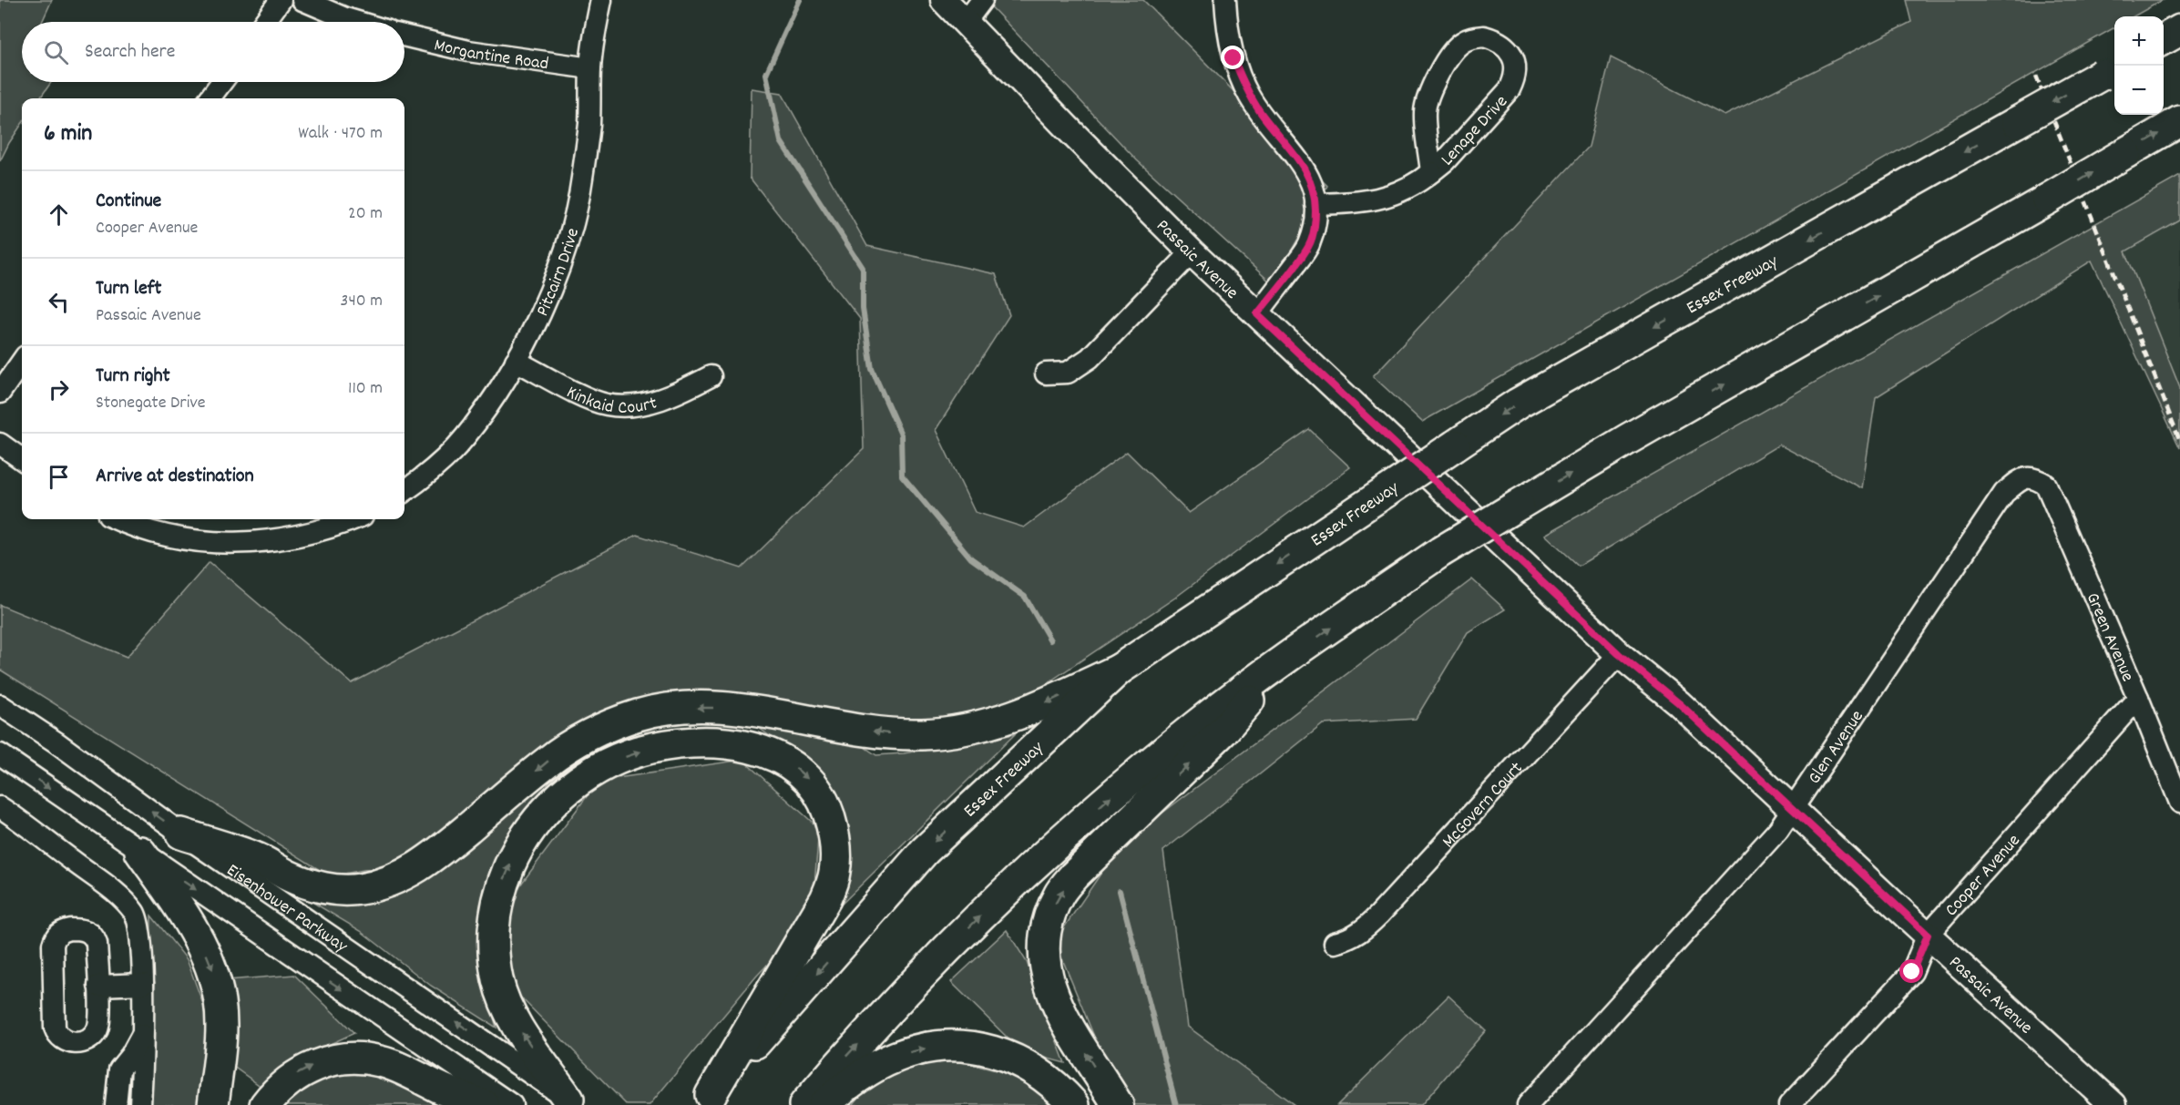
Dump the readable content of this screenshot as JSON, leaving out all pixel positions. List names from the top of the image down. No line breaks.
{"streets":{"highway":["Essex Freeway"],"main road":["Passaic Avenue"],"street":["Morgantine Road","Lenape Drive","Pitcairn Drive","Kinkaid Court","Green Avenue","Glen Avenue","McGovern Court","Cooper Avenue","Eisenhower Parkway"]},"crossings":[["Morgantine Road","Pitcairn Drive"],["Passaic Avenue","Glen Avenue"],["Passaic Avenue","McGovern Court"],["Passaic Avenue","Cooper Avenue"],["Pitcairn Drive","Kinkaid Court"],["Green Avenue","Glen Avenue"],["Green Avenue","Cooper Avenue"]],"page":{"map_buttons":["+","−"],"search":"Search here","heading":["6 min","Walk · 470 m"],"list":[["Continue","Cooper Avenue","20 m"],["Turn left","Passaic Avenue","340 m"],["Turn right","Stonegate Drive","110 m"],"Arrive at destination"]}}
